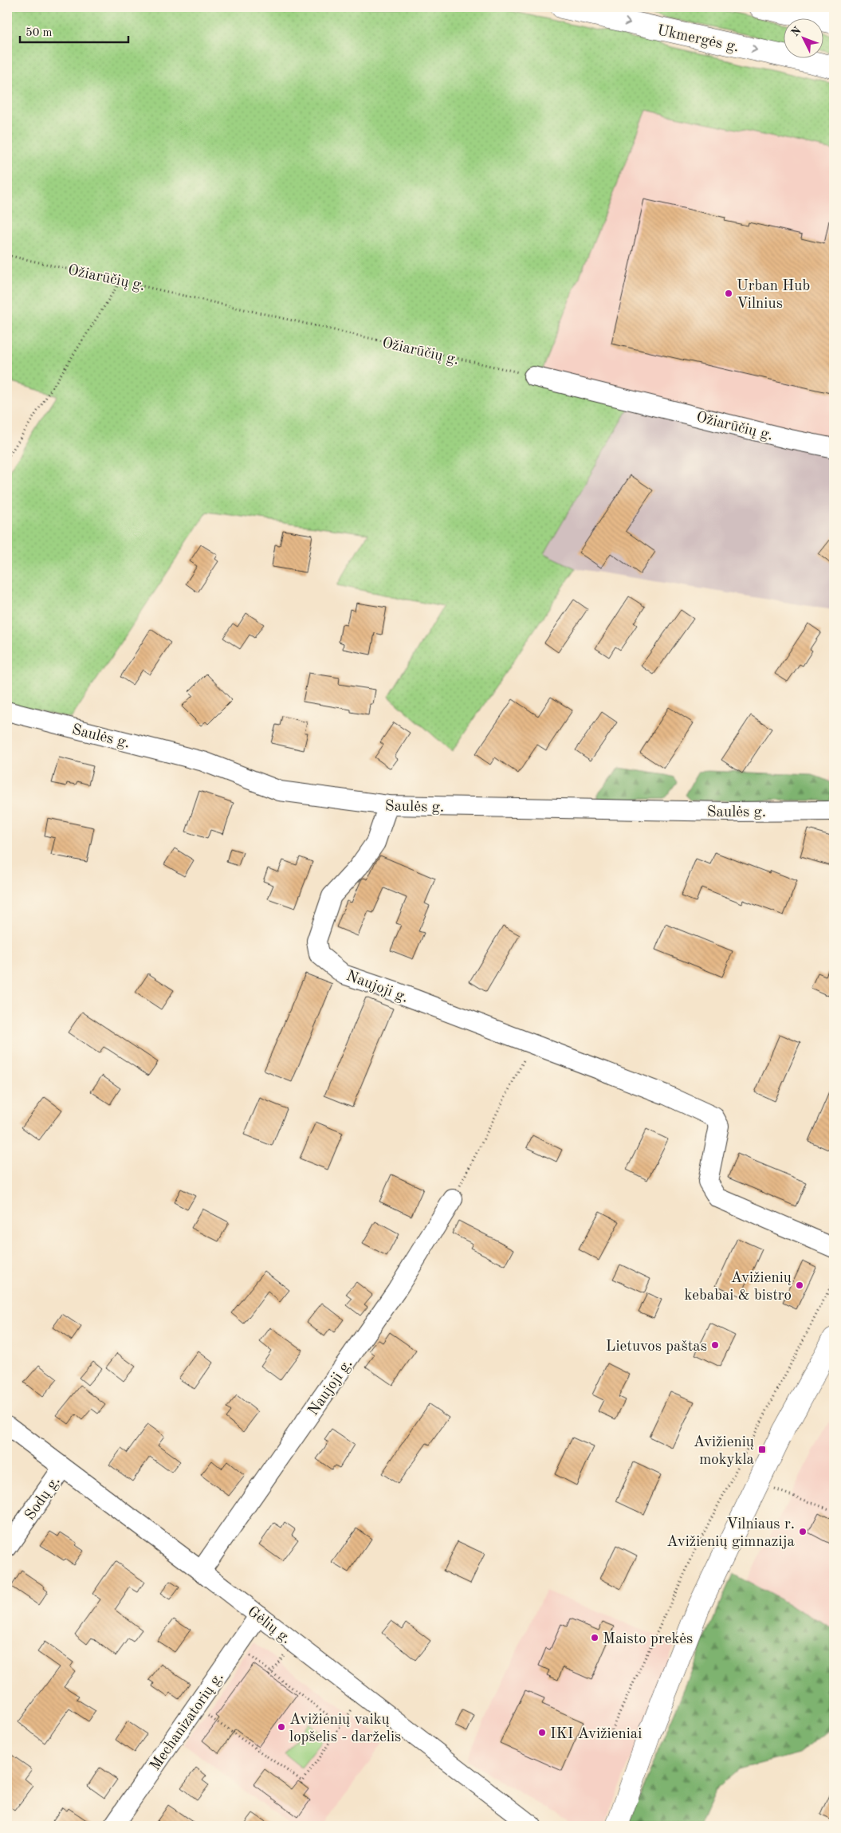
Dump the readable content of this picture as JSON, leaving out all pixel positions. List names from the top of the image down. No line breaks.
{"streets":{"main road":["Ukmergės g."],"street":["Ožiarūčių g.","Saulės g.","Naujoji g.","Sodų g.","Gėlių g.","Mechanizatorių g."]},"crossings":[["Saulės g.","Naujoji g."],["Naujoji g.","Gėlių g."],["Sodų g.","Gėlių g."],["Gėlių g.","Mechanizatorių g."]],"one_way":["Ukmergės g."],"places":{"other":["Urban Hub Vilnius","Avižienių kebabai & bistro","Lietuvos paštas","Vilniaus r. Avižienių gimnazija","Maisto prekės","Avižienių vaikų lopšelis - darželis","IKI Avižieniai"],"transit":["Avižienių mokykla"]},"scale_bar":"50 m","north":"top left"}
